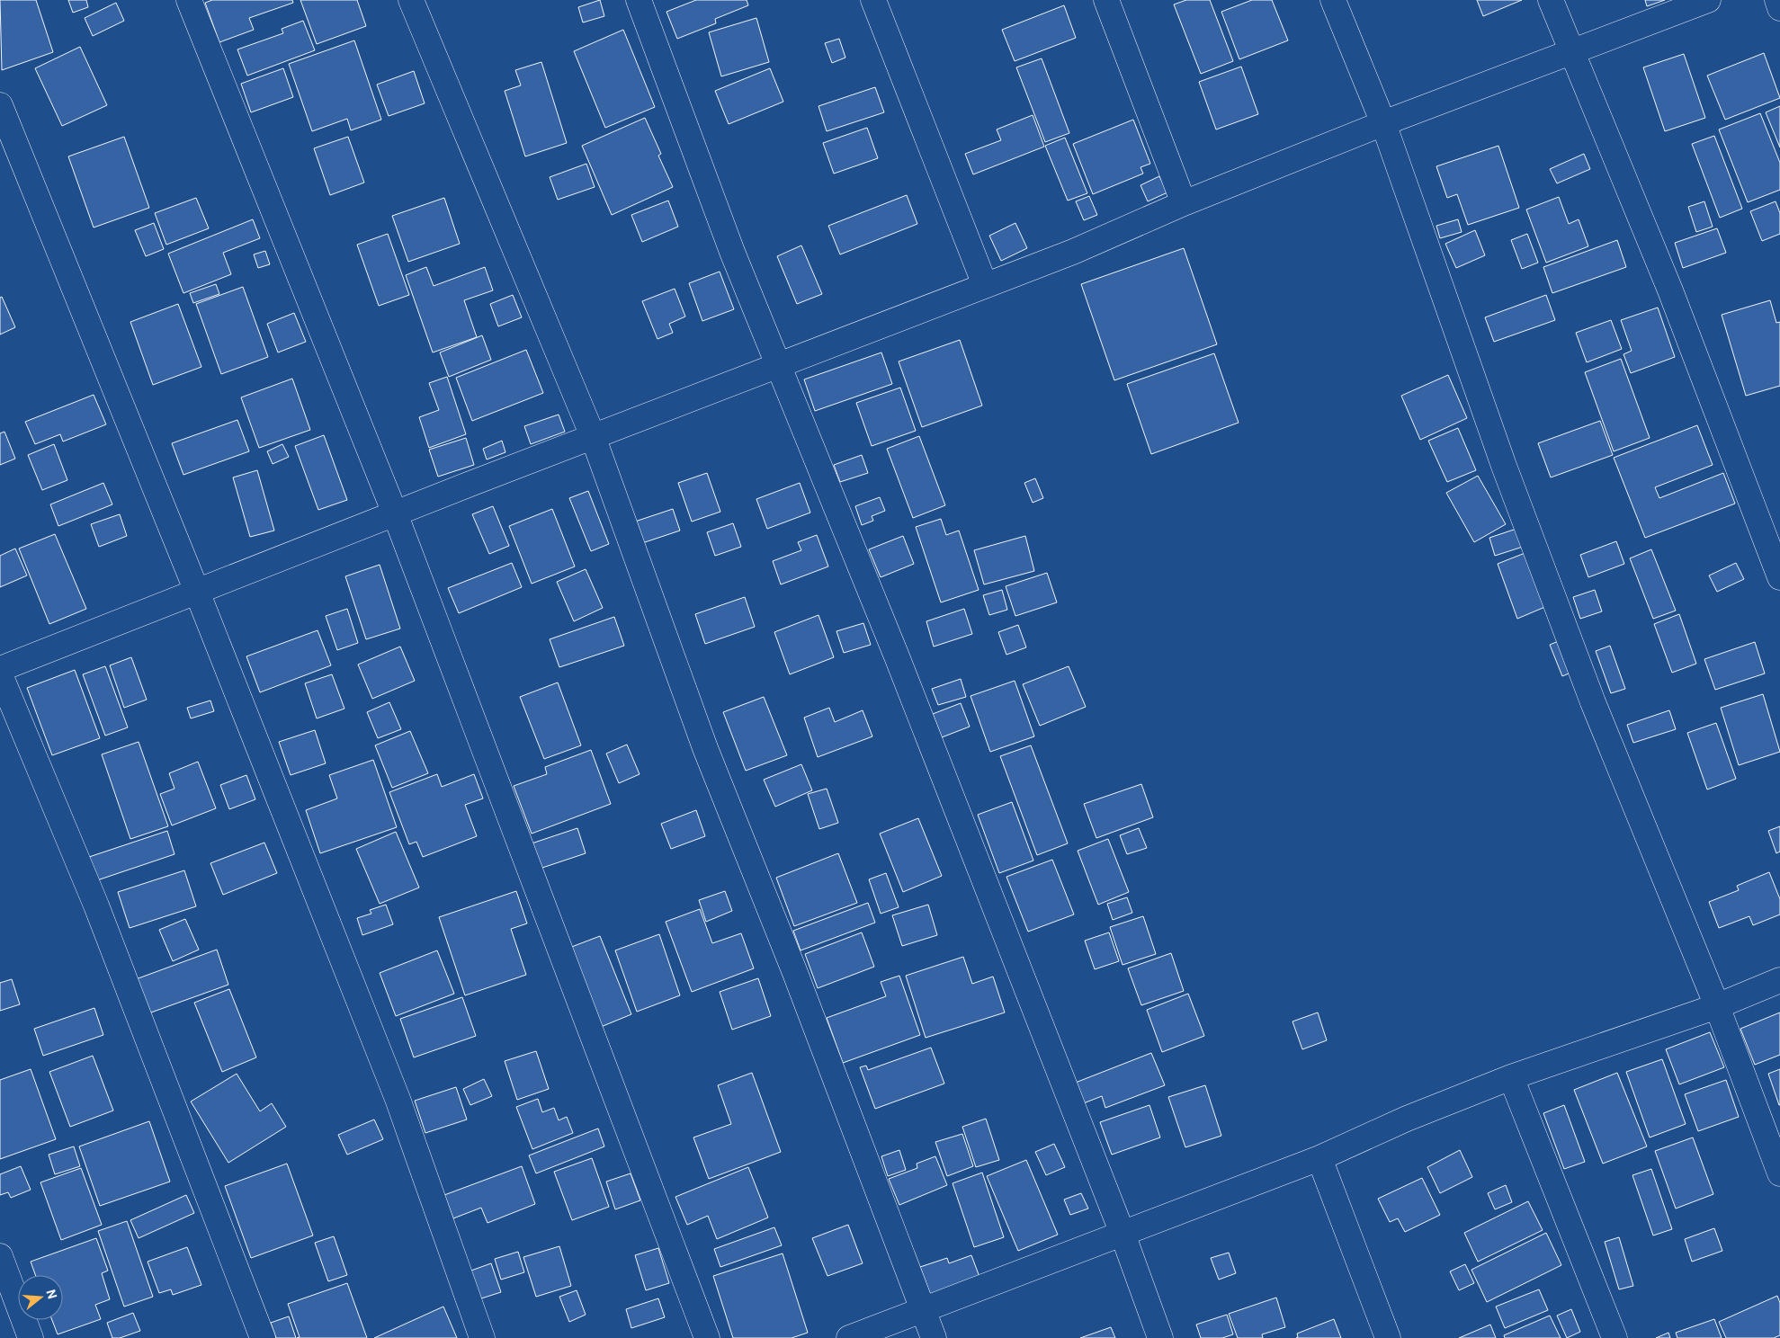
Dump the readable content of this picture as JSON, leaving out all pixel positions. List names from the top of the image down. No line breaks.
{"north":"right"}
